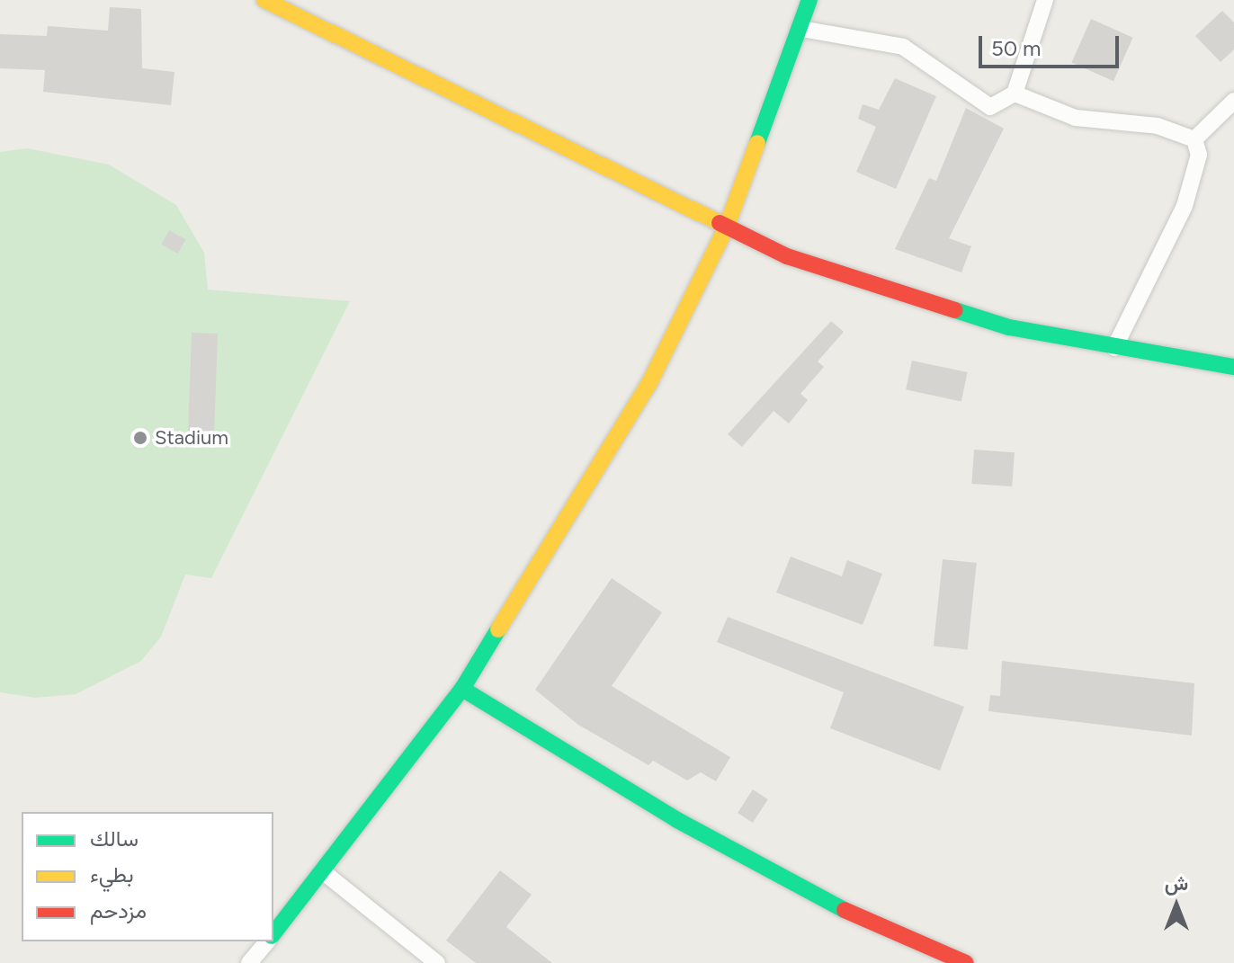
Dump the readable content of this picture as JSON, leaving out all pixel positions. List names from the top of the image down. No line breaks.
{"places":["Stadium"],"legend":["سالك","بطيء","مزدحم"],"scale_bar":"50 m","north":"top"}
